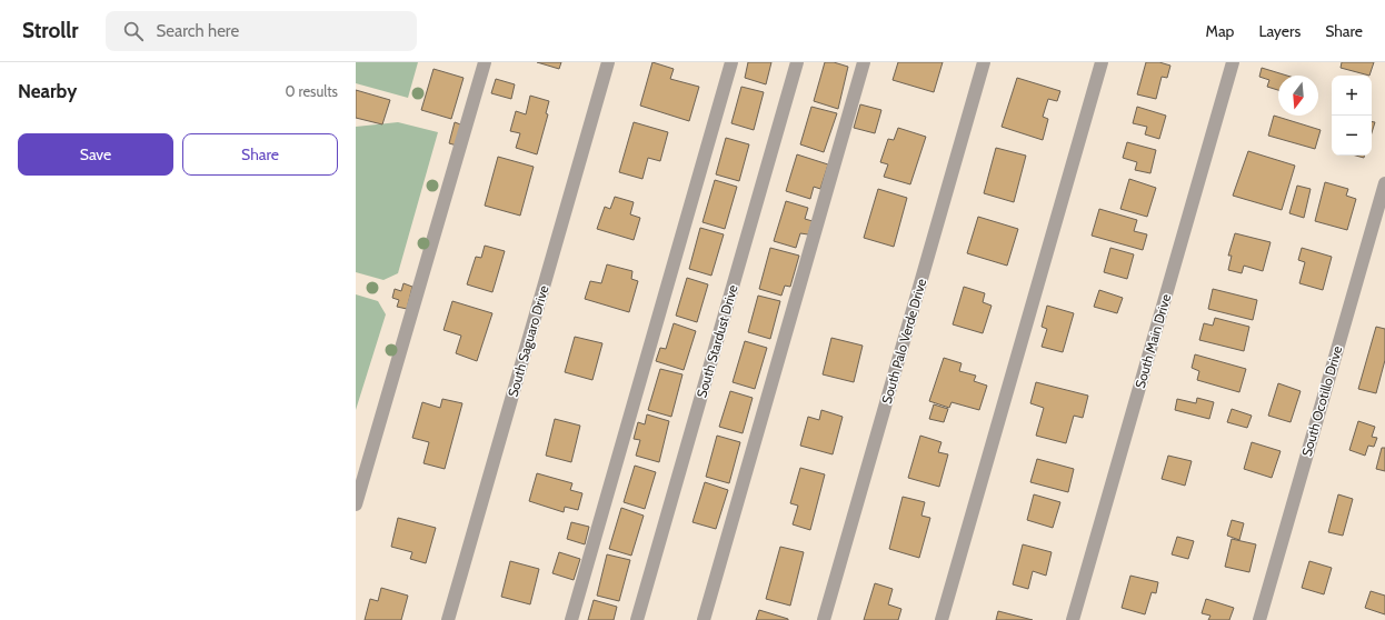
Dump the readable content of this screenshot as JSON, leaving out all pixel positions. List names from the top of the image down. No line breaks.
{"streets":{"street":["South Saguaro Drive","South Stardust Drive","South Palo Verde Drive","South Main Drive","South Ocotillo Drive"]},"north":"bottom","page":{"header":"Strollr","search":"Search here","nav":["Map","Layers","Share"],"heading":["Nearby","0 results"],"map_buttons":["+","−"],"buttons":["Save","Share"]}}
